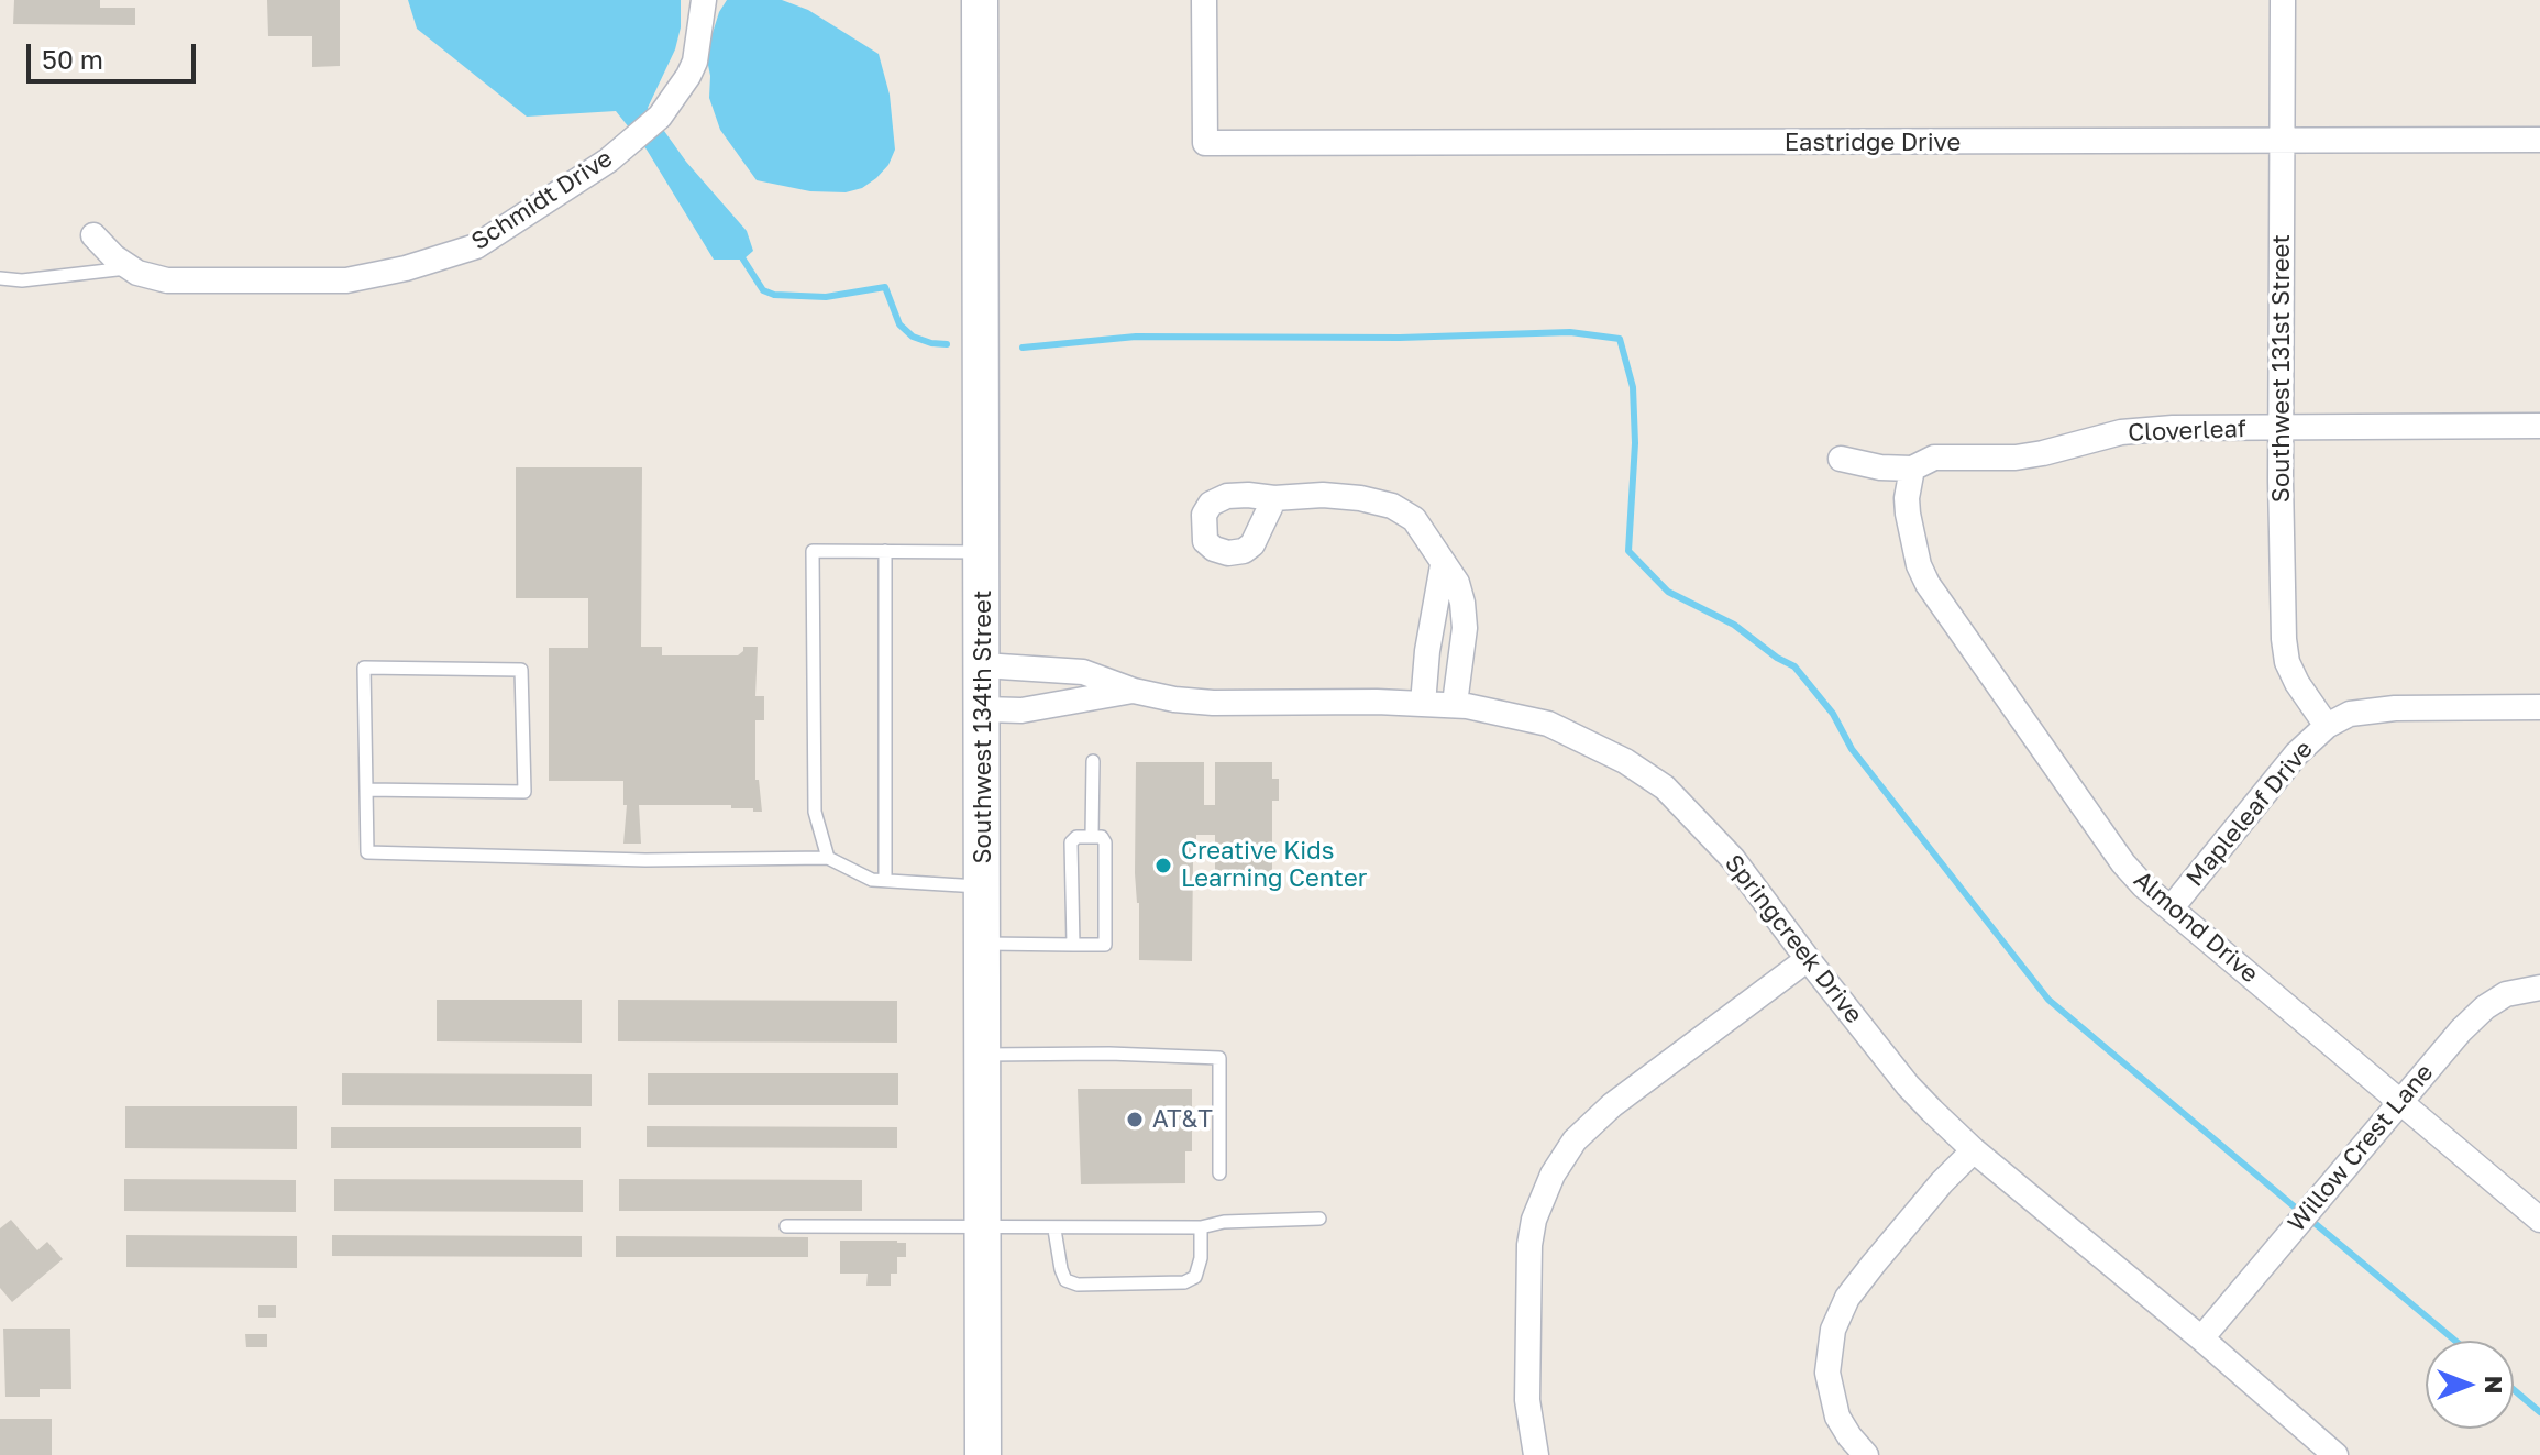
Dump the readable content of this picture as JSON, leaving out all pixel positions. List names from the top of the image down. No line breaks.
{"streets":{"main road":["Southwest 134th Street"],"street":["Eastridge Drive","Schmidt Drive","Southwest 131st Street","Cloverleaf","Mapleleaf Drive","Almond Drive","Springcreek Drive","Willow Crest Lane"]},"crossings":[["Eastridge Drive","Southwest 131st Street"],["Southwest 131st Street","Cloverleaf"],["Southwest 131st Street","Mapleleaf Drive"],["Cloverleaf","Almond Drive"],["Southwest 134th Street","Springcreek Drive"],["Mapleleaf Drive","Almond Drive"],["Almond Drive","Willow Crest Lane"],["Springcreek Drive","Willow Crest Lane"]],"places":["Creative Kids Learning Center","AT&T"],"scale_bar":"50 m","north":"right"}
